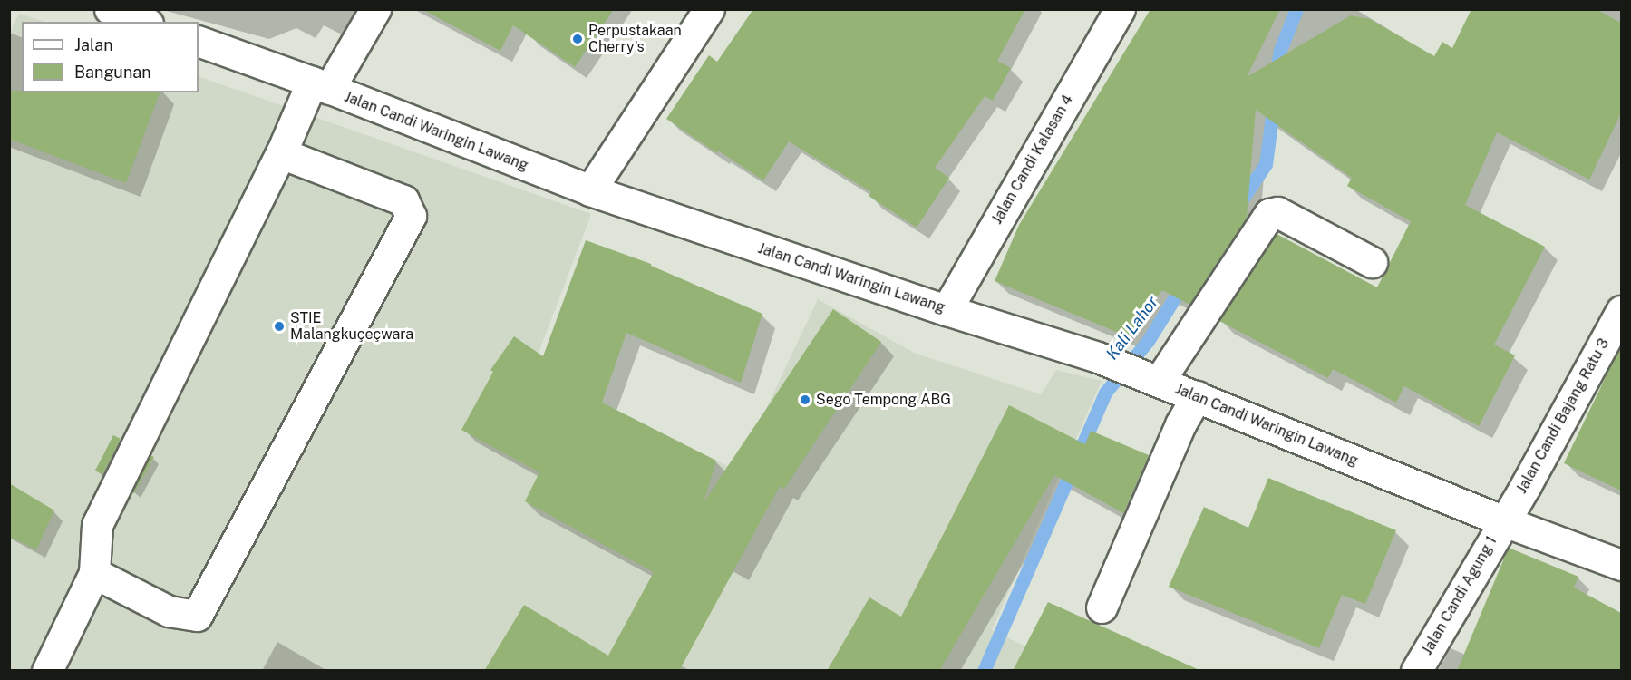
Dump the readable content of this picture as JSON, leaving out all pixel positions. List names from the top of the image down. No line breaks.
{"streets":{"street":["Jalan Candi Waringin Lawang","Jalan Candi Kalasan 4","Jalan Candi Bajang Ratu 3","Jalan Candi Agung 1"]},"crossings":[["Jalan Candi Waringin Lawang","Jalan Candi Kalasan 4"],["Jalan Candi Waringin Lawang","Jalan Candi Bajang Ratu 3"],["Jalan Candi Waringin Lawang","Jalan Candi Agung 1"],["Jalan Candi Bajang Ratu 3","Jalan Candi Agung 1"]],"water":["Kali Lahor"],"places":["Perpustakaan Cherry's","STIE Malangkuçeçwara","Sego Tempong ABG"],"legend":["Jalan","Bangunan"]}
